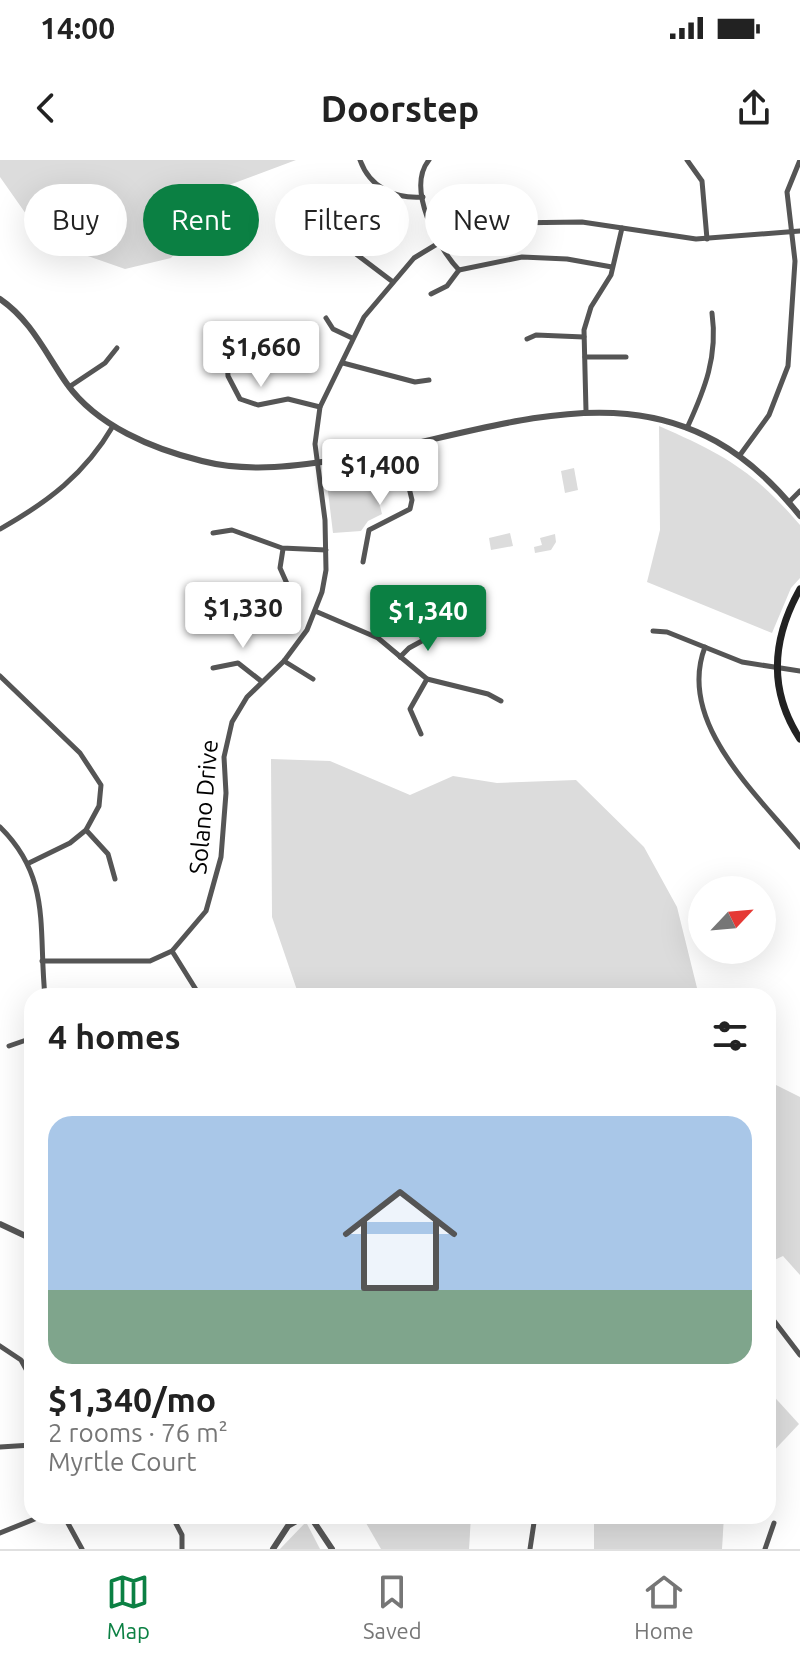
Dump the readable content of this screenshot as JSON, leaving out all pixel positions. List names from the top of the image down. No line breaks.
{"streets":{"street":["Solano Drive"]},"north":"top right","page":{"status":"14:00","header":"Doorstep","chip":["Buy","Rent","Filters","New"],"price":["$1,660","$1,400","$1,330","$1,340"],"heading":"4 homes","list":[{"name":"$1,340/mo","note":"2 rooms · 76 m² · Myrtle Court"}],"tabs":["Map","Saved","Home"]}}
